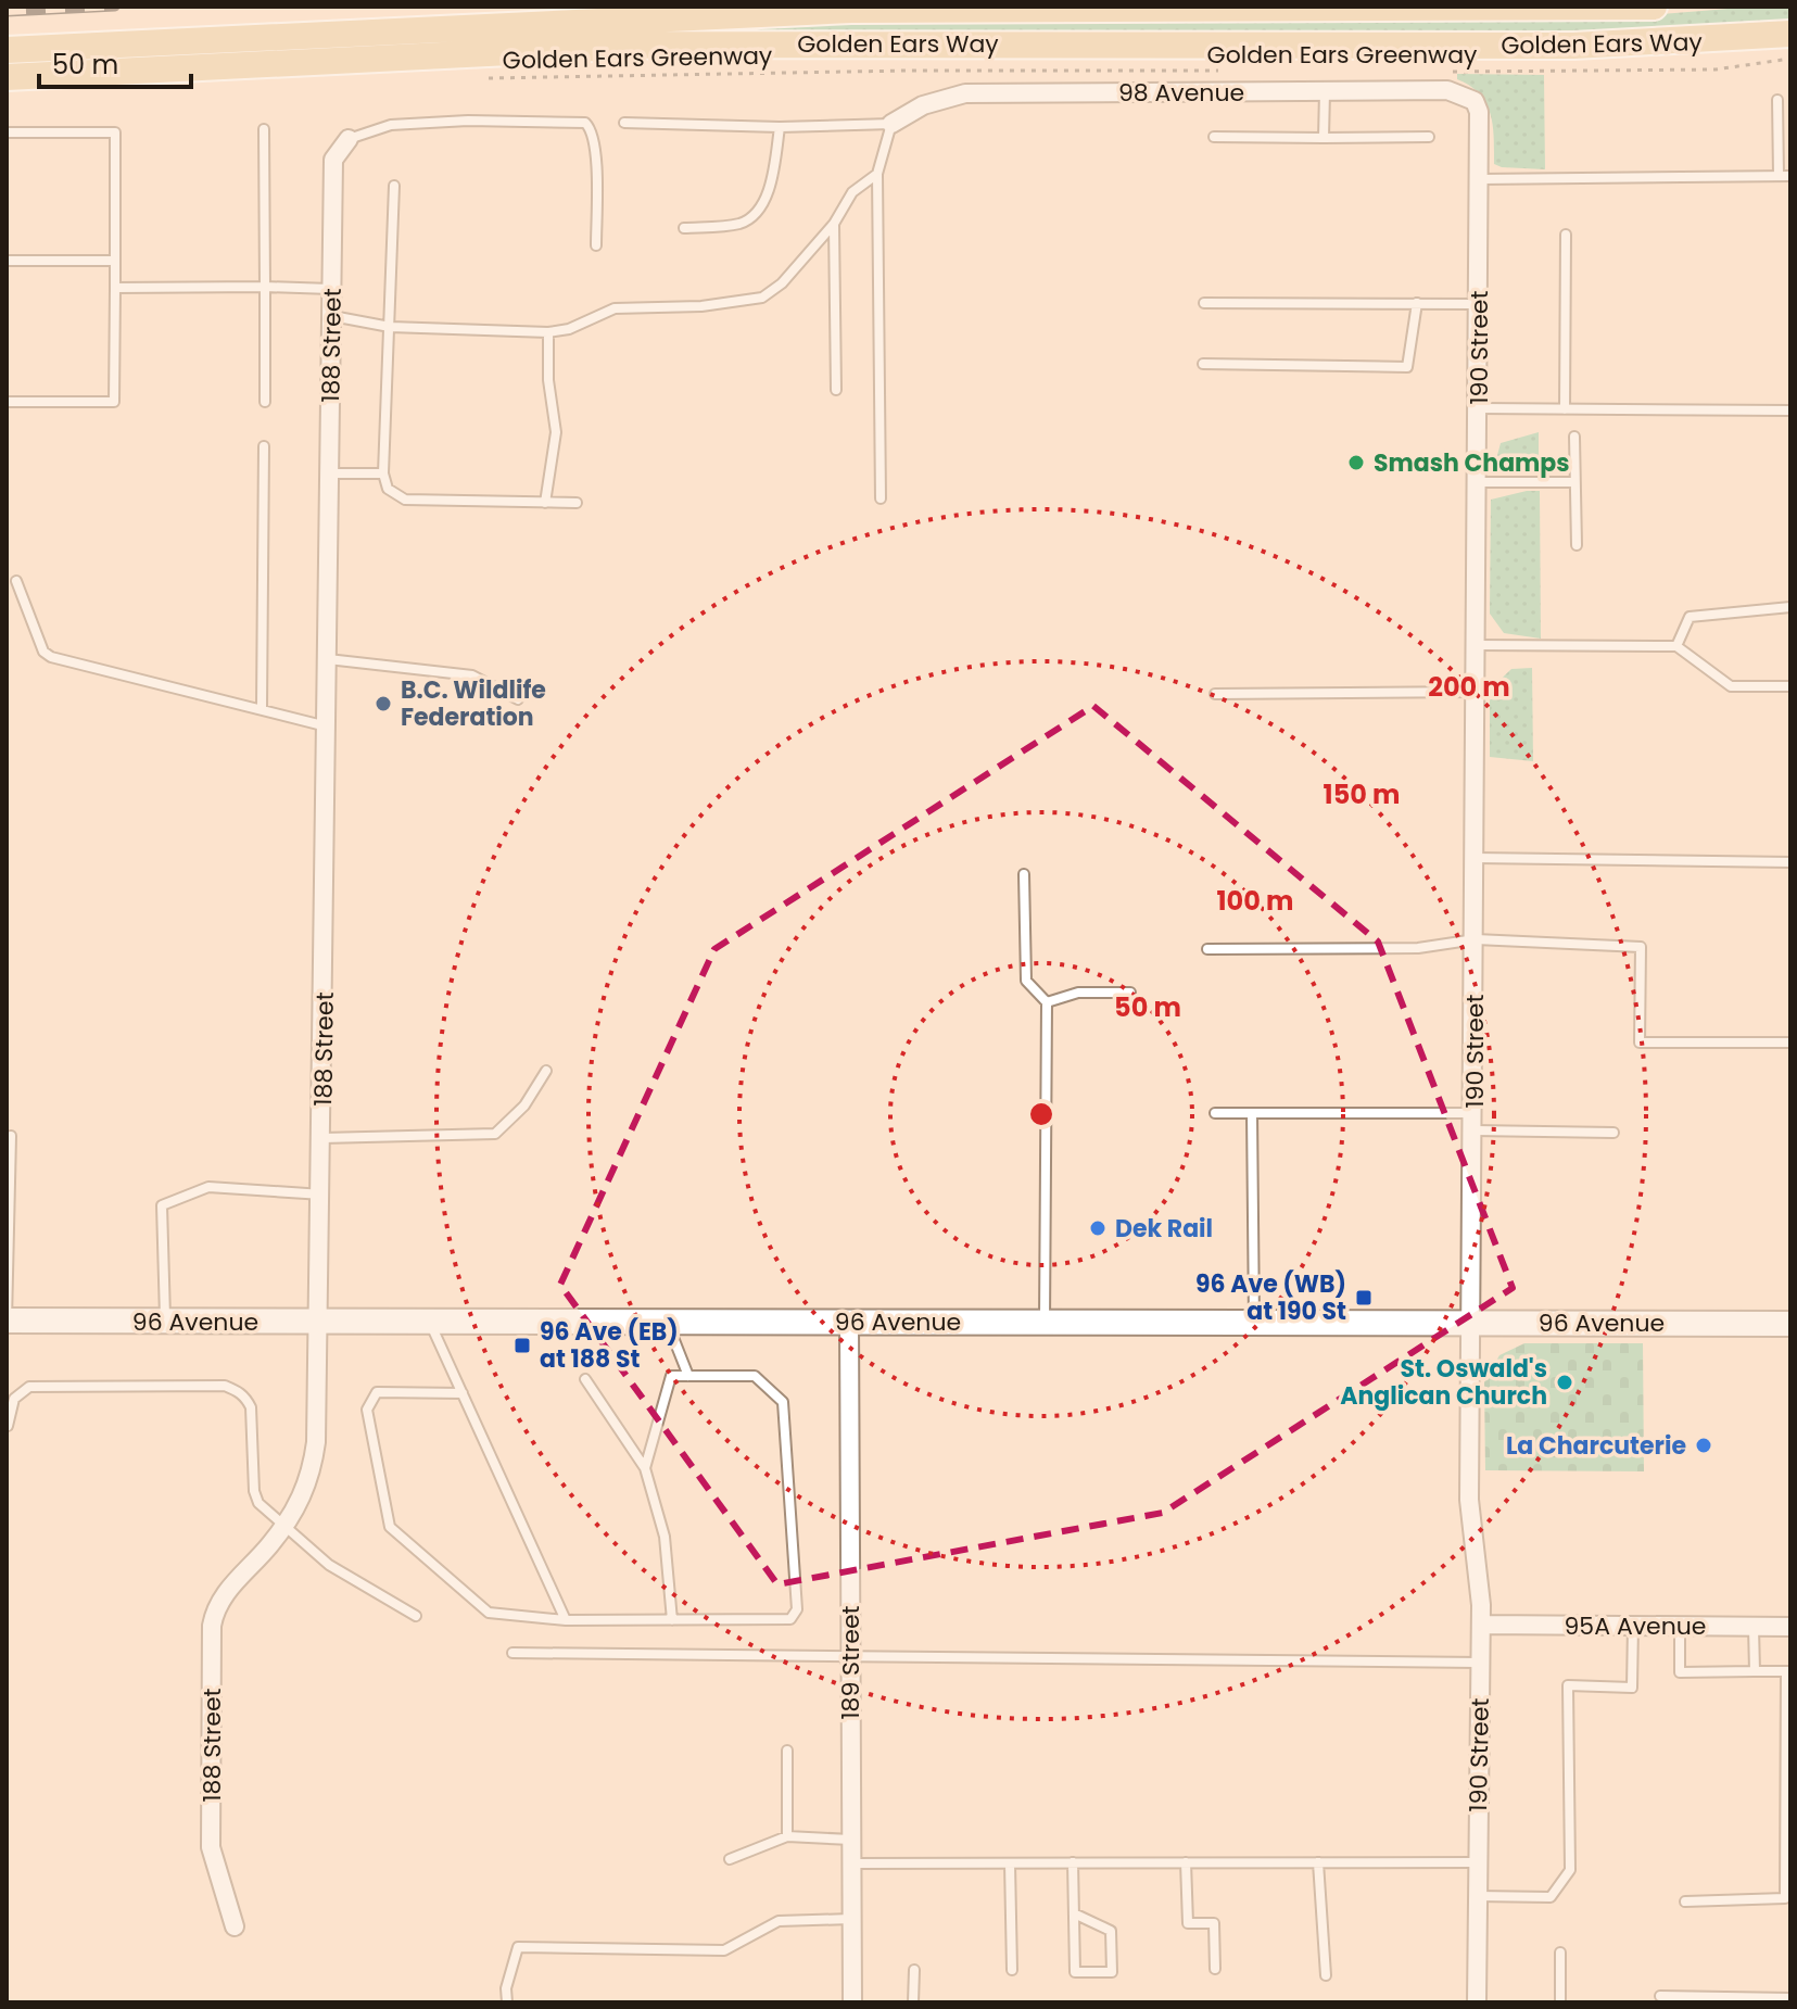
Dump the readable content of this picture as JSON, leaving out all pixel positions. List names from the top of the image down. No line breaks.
{"streets":{"main road":["Golden Ears Way","96 Avenue"],"street":["98 Avenue","188 Street","190 Street","95A Avenue","189 Street"],"path":["Golden Ears Greenway"]},"crossings":[["98 Avenue","190 Street"],["188 Street","96 Avenue"],["190 Street","96 Avenue"],["190 Street","95A Avenue"],["96 Avenue","189 Street"]],"places":{"other":["Smash Champs","B.C. Wildlife Federation","Dek Rail","St. Oswald's Anglican Church","La Charcuterie"],"transit":["96 Ave (WB) at 190 St","96 Ave (EB) at 188 St"]},"scale_bar":"50 m","rings":["200 m","150 m","100 m","50 m"]}
